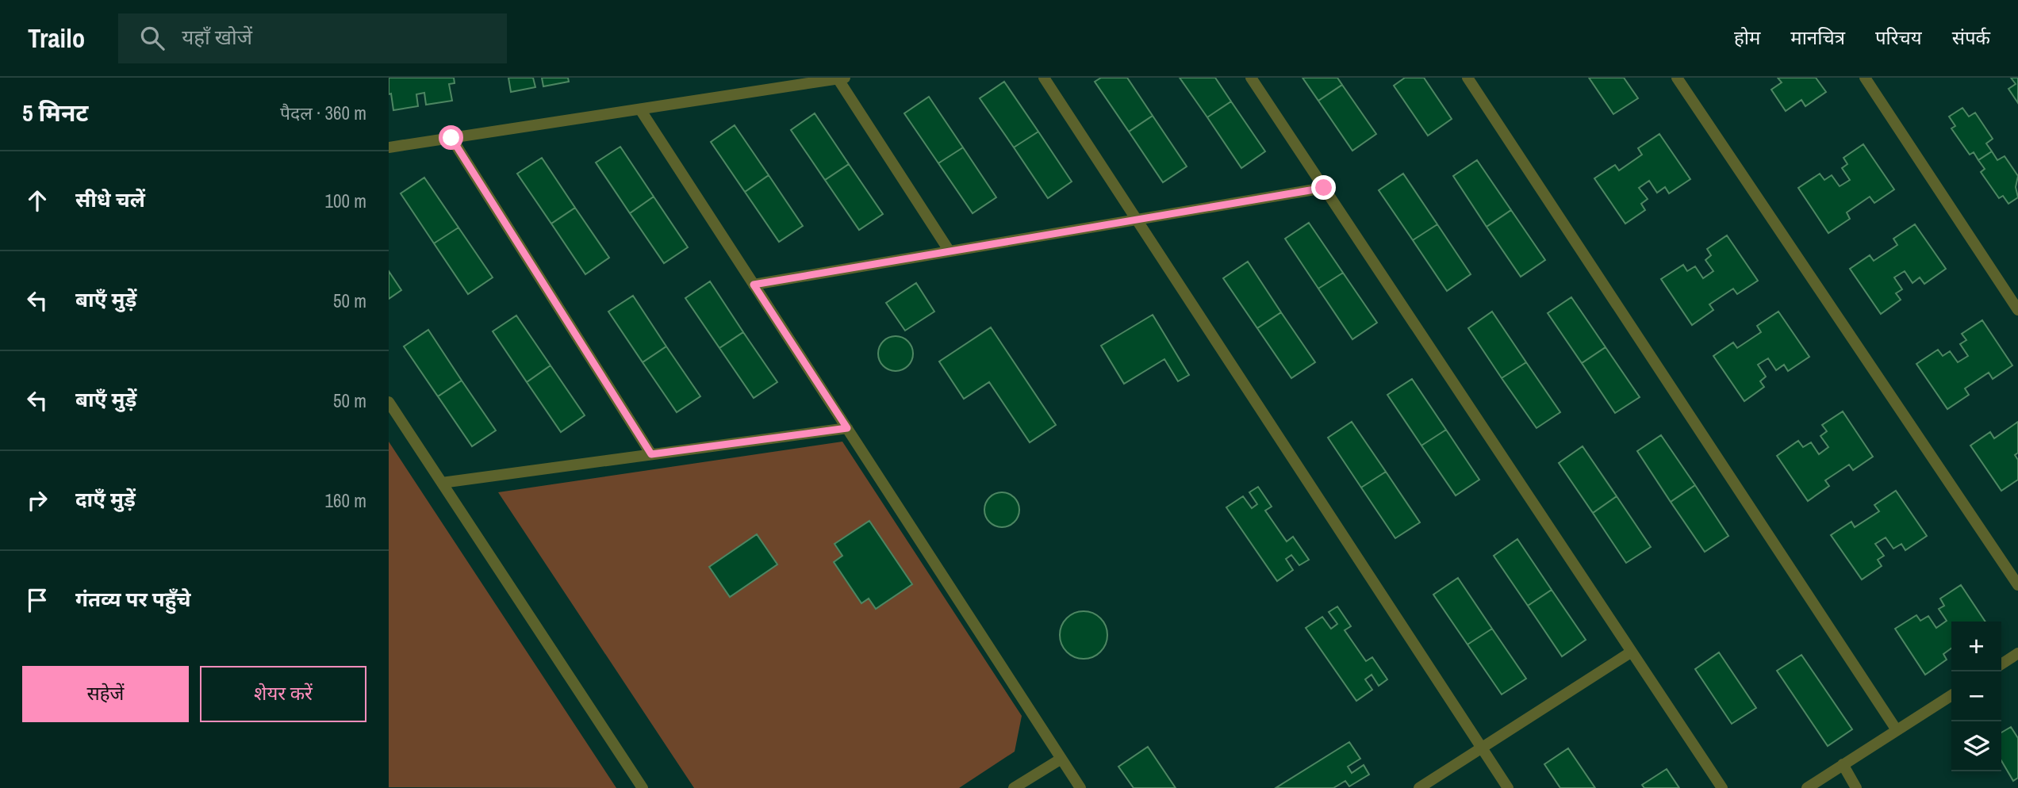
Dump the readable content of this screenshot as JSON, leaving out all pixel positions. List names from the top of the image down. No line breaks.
{"page":{"header":"Trailo","search":"यहाँ खोजें","nav":["होम","मानचित्र","परिचय","संपर्क"],"heading":["5 मिनट","पैदल · 360 m"],"list":[["सीधे चलें","100 m"],["बाएँ मुड़ें","50 m"],["बाएँ मुड़ें","50 m"],["दाएँ मुड़ें","160 m"],"गंतव्य पर पहुँचे"],"map_buttons":["+","−"],"buttons":["सहेजें","शेयर करें"]}}
